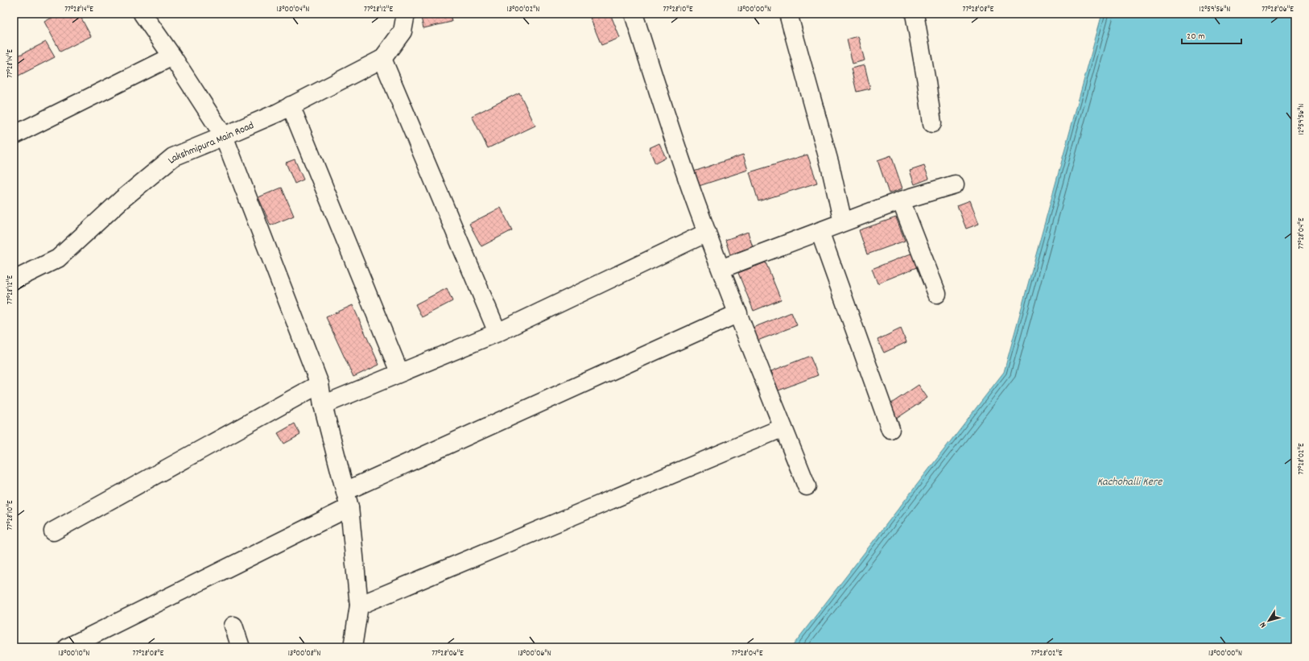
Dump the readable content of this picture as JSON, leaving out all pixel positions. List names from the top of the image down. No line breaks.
{"streets":{"street":["Lakshmipura Main Road"]},"water":["Kachohalli Kere"],"scale_bar":"20 m","north":"bottom left","coordinates":["77°28'14\"E","13°00'04\"N","77°28'12\"E","13°00'02\"N","77°28'10\"E","13°00'00\"N","77°28'08\"E","12°59'56\"N","77°28'06\"E","77°28'04\"E","77°28'02\"E","13°00'10\"N","13°00'08\"N","13°00'06\"N"]}
